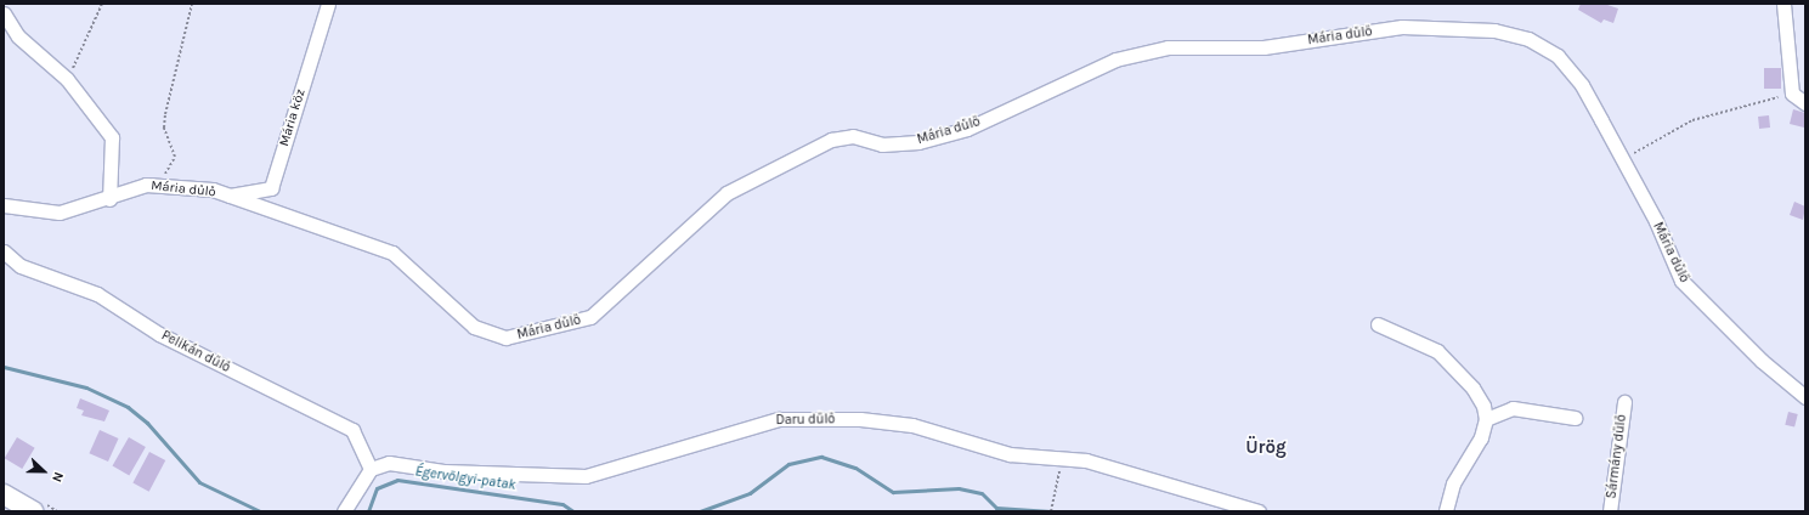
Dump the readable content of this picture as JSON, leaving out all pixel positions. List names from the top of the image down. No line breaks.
{"streets":{"street":["Mária dűlő","Mária köz","Pelikán dűlő","Daru dűlő","Sármány dűlő"]},"crossings":[["Mária dűlő","Mária köz"],["Pelikán dűlő","Daru dűlő"]],"districts":["Ürög"],"water":["Égervölgyi-patak"],"north":"right"}
